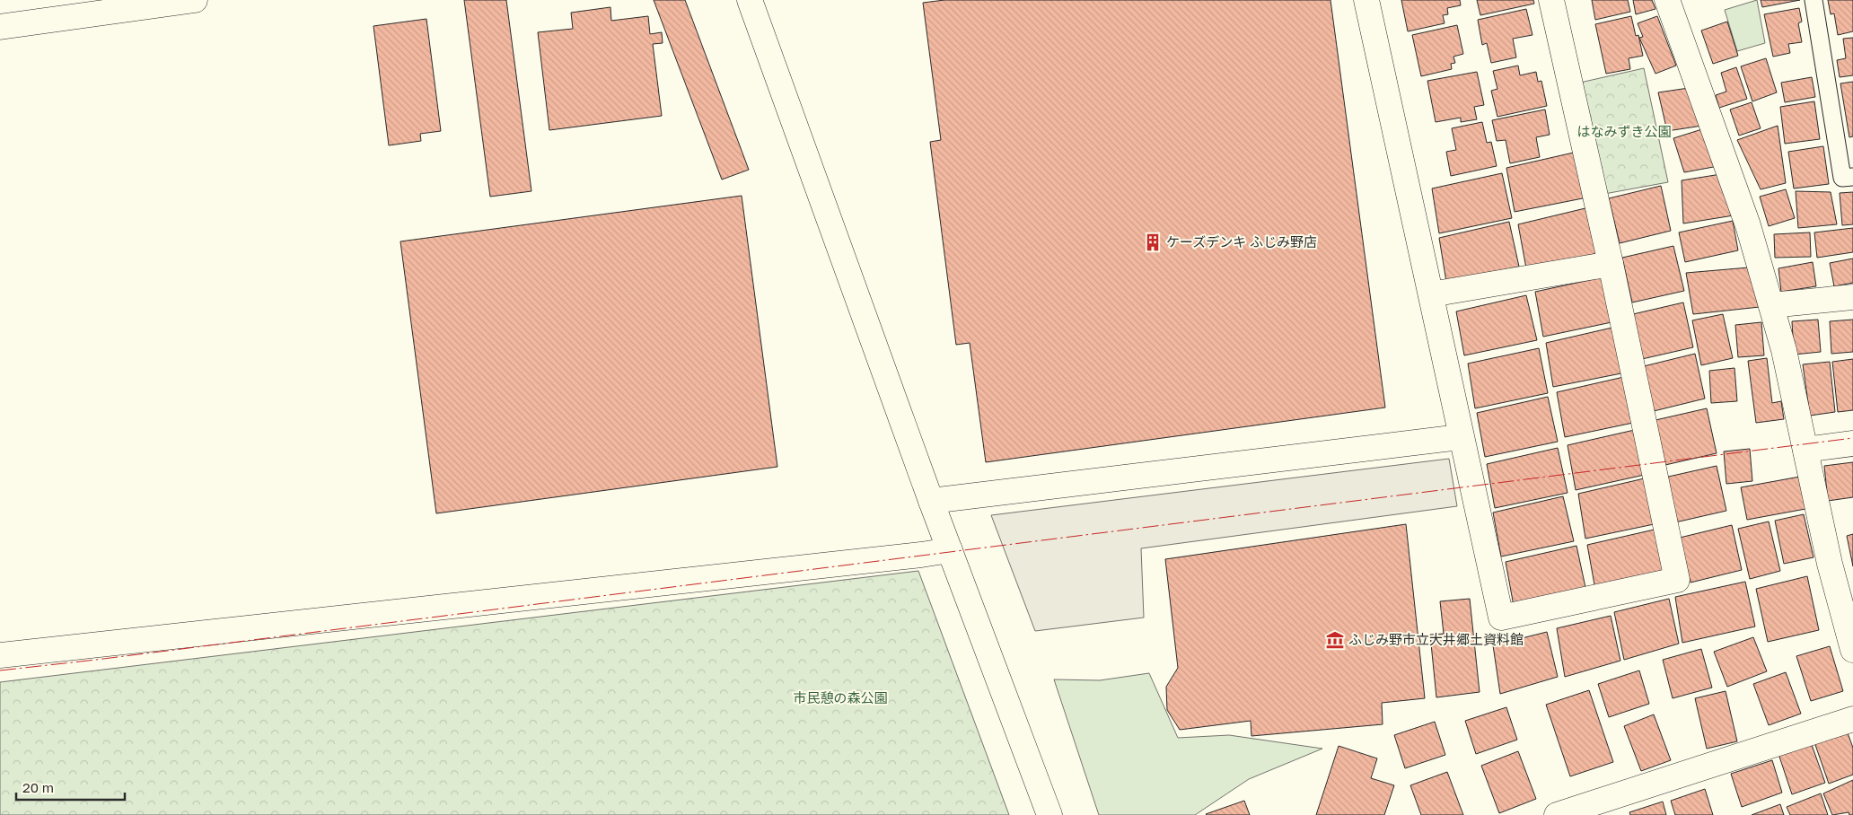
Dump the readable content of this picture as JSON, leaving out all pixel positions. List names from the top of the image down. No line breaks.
{"parks":["はなみずき公園","市民憩の森公園"],"places":{"building":["ケーズデンキ ふじみ野店"],"museum":["ふじみ野市立大井郷土資料館"]},"scale_bar":"20 m"}
